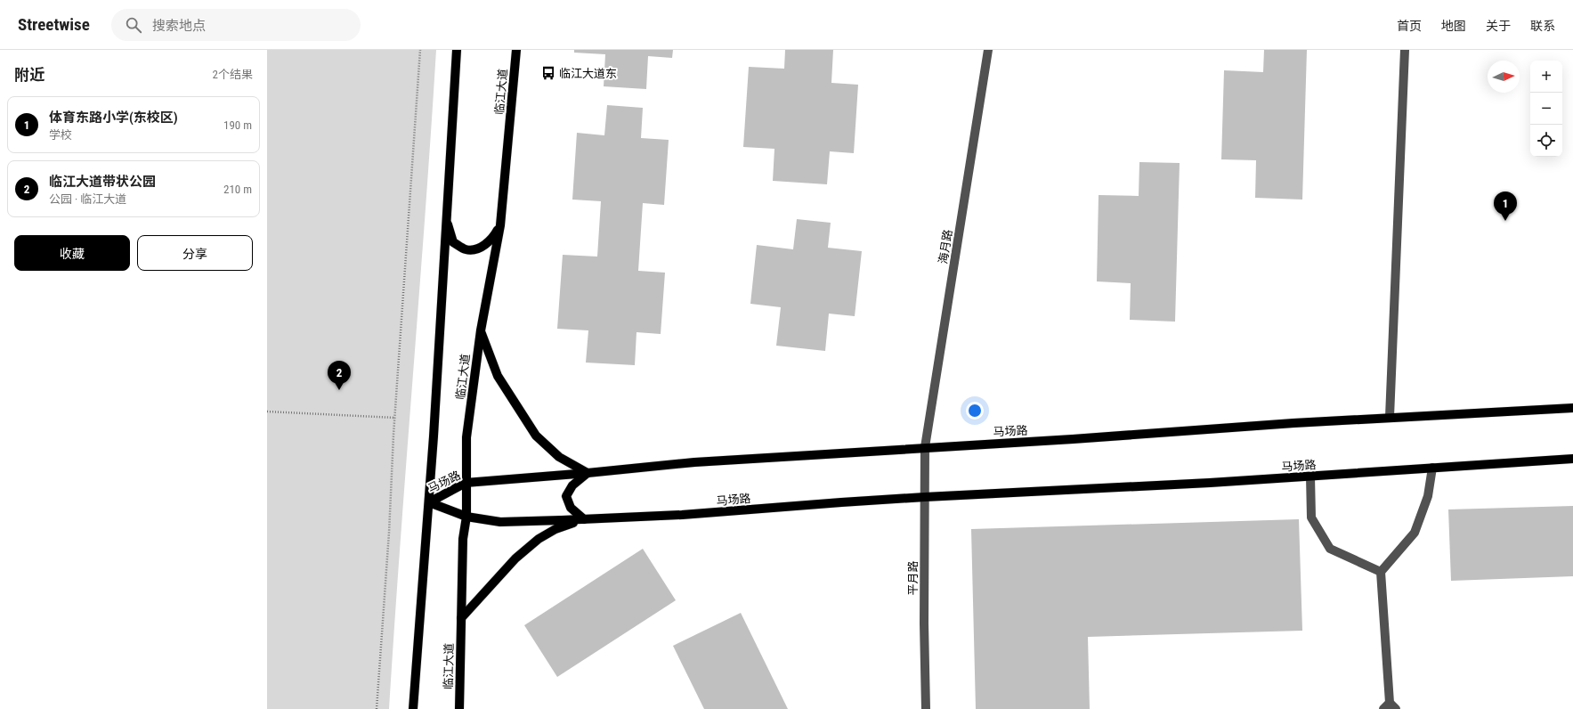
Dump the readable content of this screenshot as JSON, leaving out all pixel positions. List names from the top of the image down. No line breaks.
{"streets":{"main road":["临江大道","马场路"],"street":["海月路","平月路"]},"crossings":[["临江大道","马场路"],["海月路","马场路"],["海月路","平月路"],["马场路","平月路"]],"places":{"bus stop":["临江大道东"]},"north":"right","page":{"header":"Streetwise","search":"搜索地点","nav":["首页","地图","关于","联系"],"heading":["附近","2个结果"],"map_buttons":["+","−"],"list":[{"mark":"1","name":"体育东路小学(东校区)","note":"学校","value":"190 m"},{"mark":"2","name":"临江大道带状公园","note":"公园 · 临江大道","value":"210 m"}],"pins":["1","2"],"buttons":["收藏","分享"]}}
